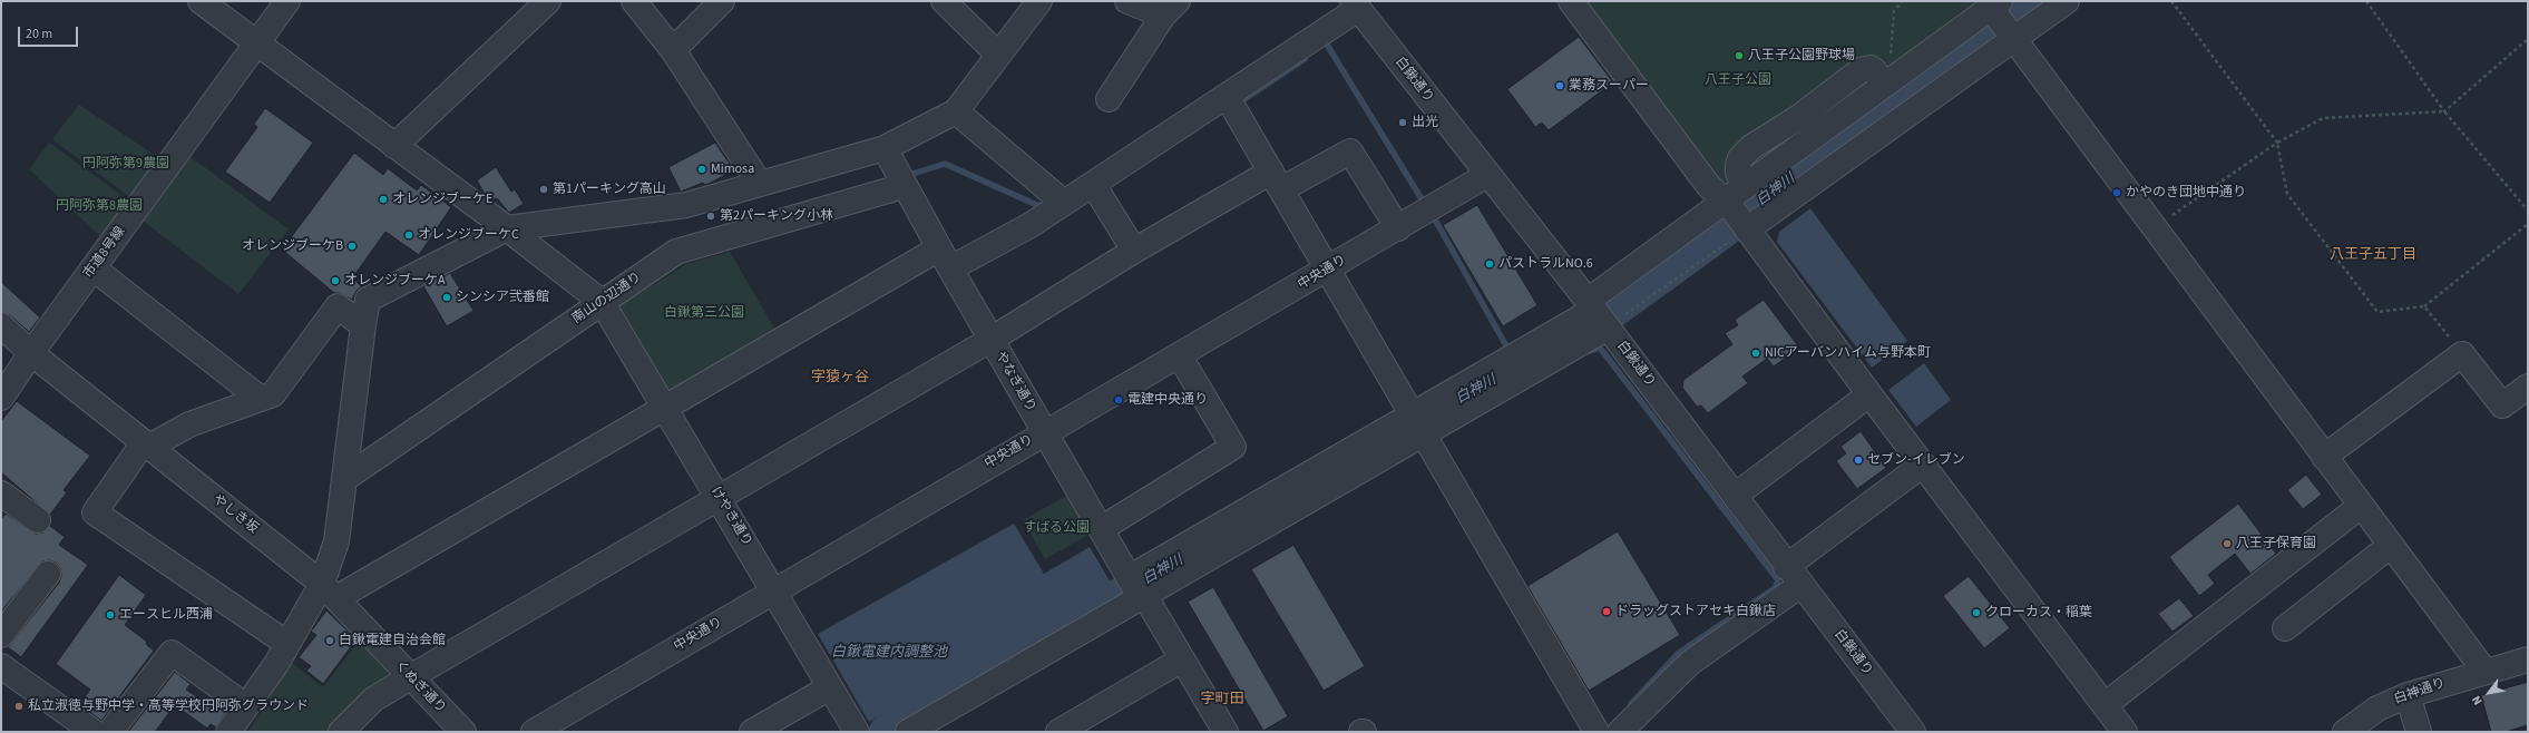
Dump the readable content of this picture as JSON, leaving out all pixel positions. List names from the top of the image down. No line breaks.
{"streets":{"street":["白鍬通り","市道8号線","中央通り","南山の辺通り","やなぎ通り","やしき坂","けやき通り","くぬぎ通り","白神通り"]},"crossings":[["白鍬通り","中央通り"],["市道8号線","やしき坂"],["中央通り","やなぎ通り"],["中央通り","けやき通り"],["南山の辺通り","やなぎ通り"],["南山の辺通り","けやき通り"],["やしき坂","くぬぎ通り"]],"districts":["八王子五丁目","字猿ヶ谷","字町田"],"water":["白神川","白鍬電建内調整池"],"parks":["八王子公園","円阿弥第9農園","円阿弥第8農園","白鍬第三公園","すばる公園"],"places":["八王子公園野球場","業務スーパー","出光","Mimosa","第1パーキング高山","かやのき団地中通り","オレンジブーケE","第2パーキング小林","オレンジブーケC","オレンジブーケB","パストラルNO.6","オレンジブーケA","シンシア弐番館","NICアーバンハイム与野本町","電建中央通り","セブン-イレブン","八王子保育園","ドラッグストアセキ白鍬店","クローカス・稲葉","エースヒル西浦","白鍬電建自治会館","私立淑徳与野中学・高等学校円阿弥グラウンド"],"scale_bar":"20 m","north":"bottom left"}
